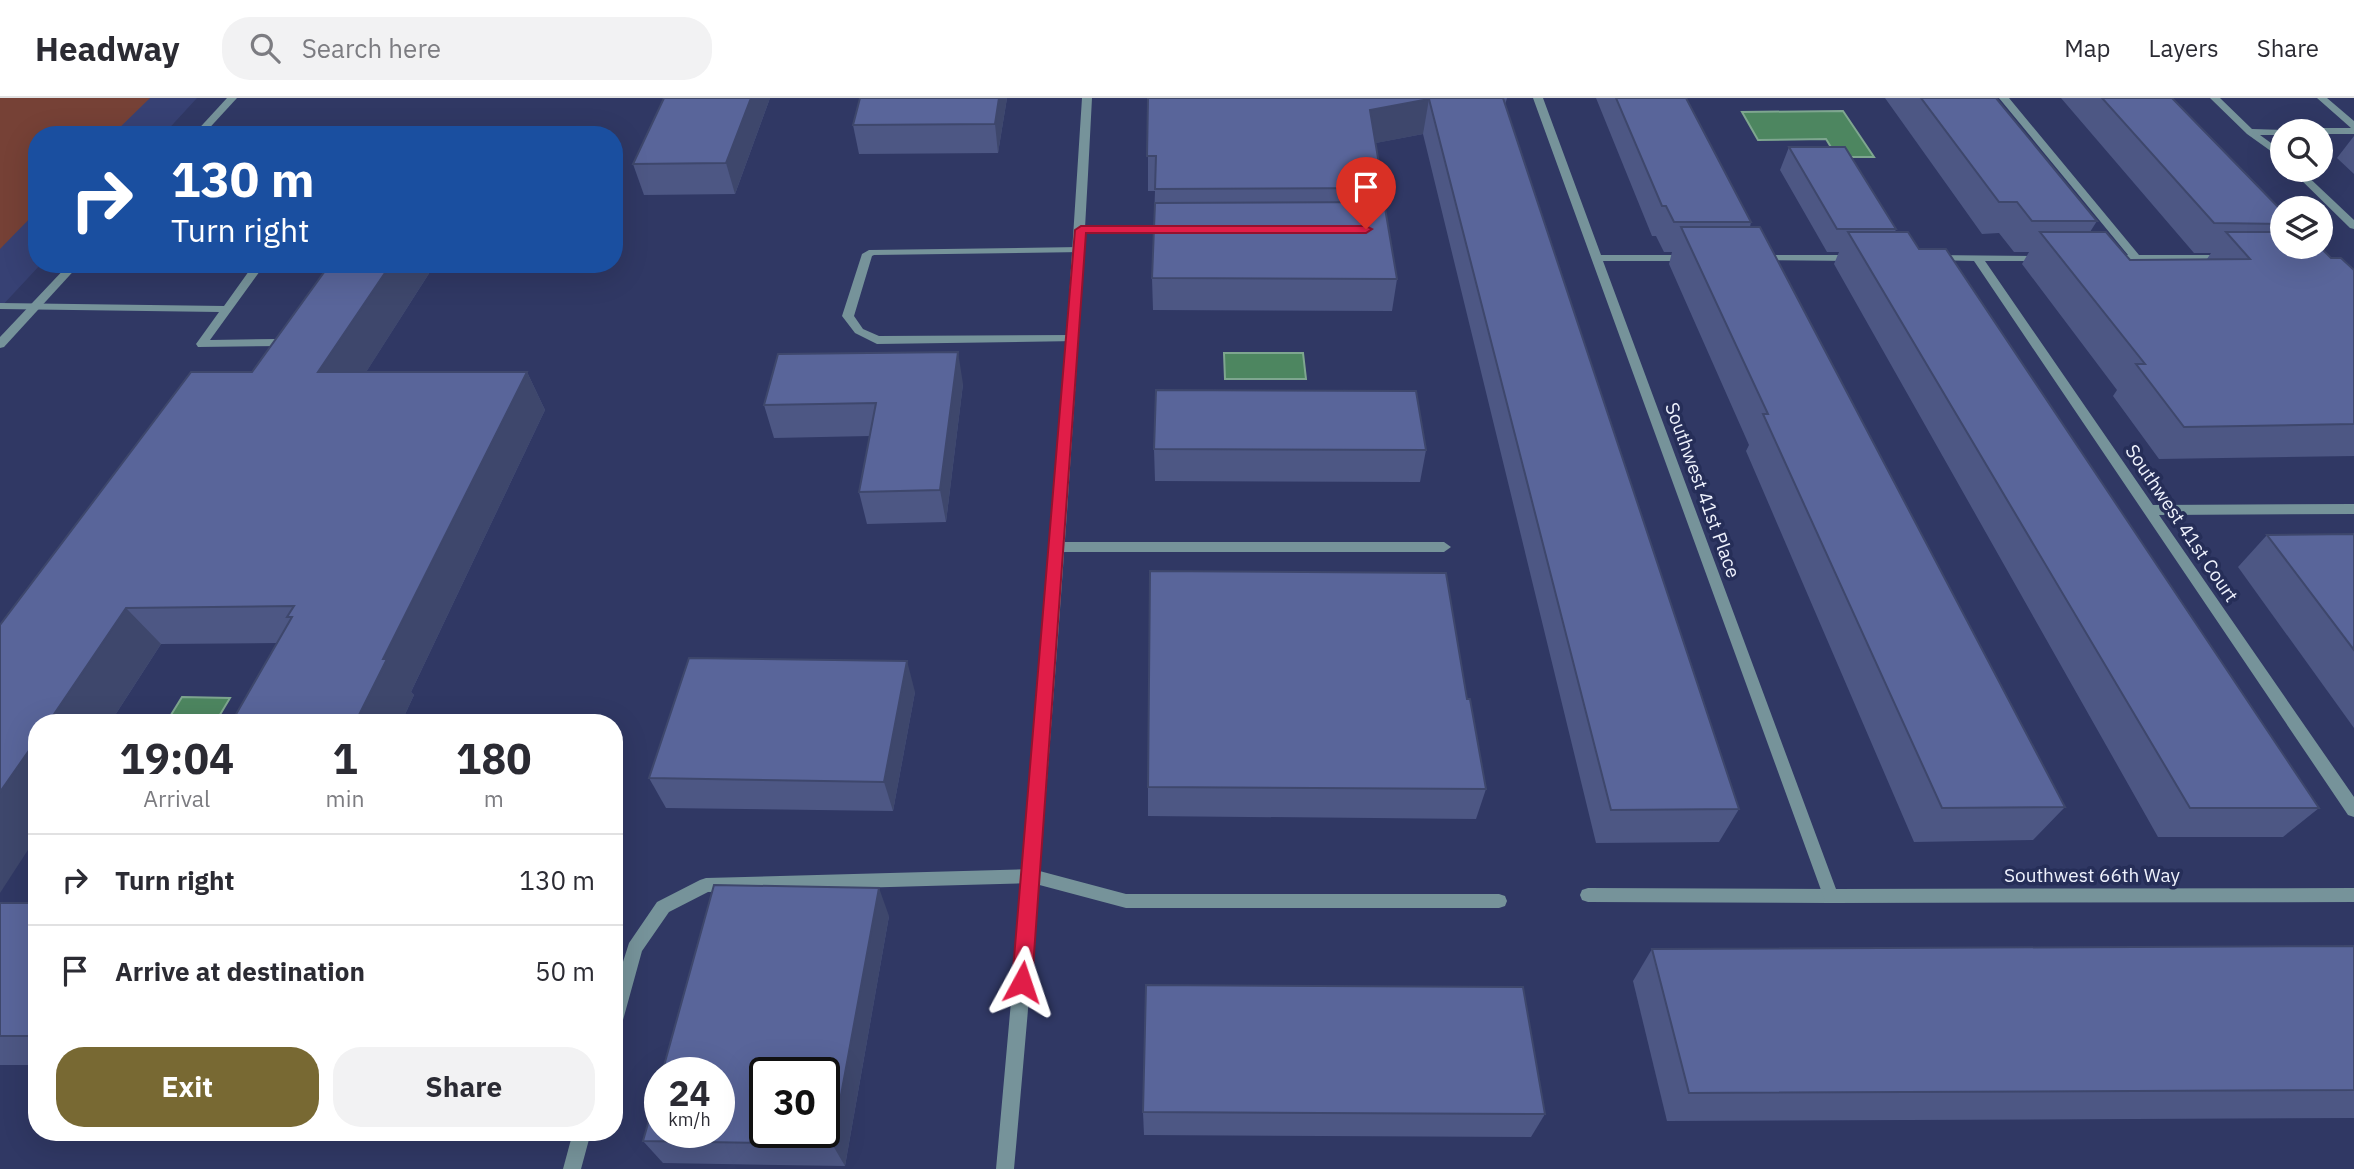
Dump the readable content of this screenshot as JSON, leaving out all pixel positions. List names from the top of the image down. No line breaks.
{"streets":{"street":["Southwest 41st Place","Southwest 41st Court","Southwest 66th Way"]},"crossings":[["Southwest 41st Place","Southwest 66th Way"]],"page":{"header":"Headway","search":"Search here","nav":["Map","Layers","Share"],"turn":["130 m","Turn right"],"eta":["19:04","Arrival","1","min","180","m"],"list":[{"name":"Turn right","value":"130 m"},{"name":"Arrive at destination","value":"50 m"}],"buttons":["Exit","Share"],"speed":"24 km/h","limit":"30"}}
